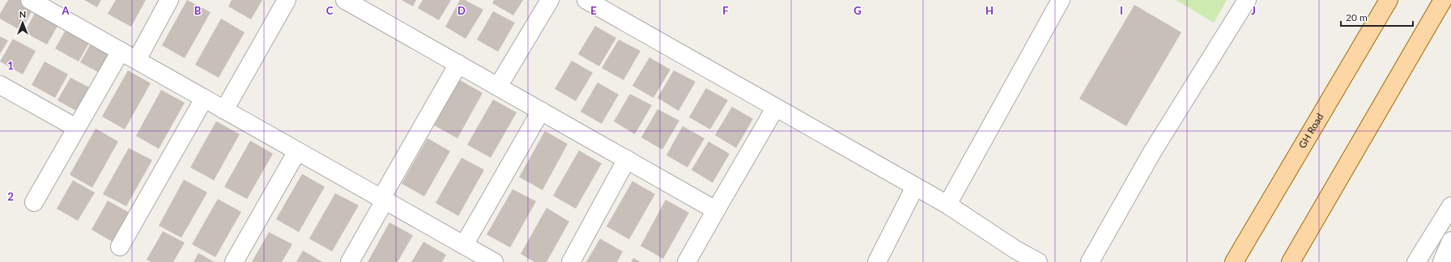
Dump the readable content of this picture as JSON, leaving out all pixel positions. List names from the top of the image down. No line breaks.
{"streets":{"main road":["GH Road"]},"scale_bar":"20 m","north":"top","grid":{"columns":["A","B","C","D","E","F","G","H","I","J"],"rows":["1","2"]}}
